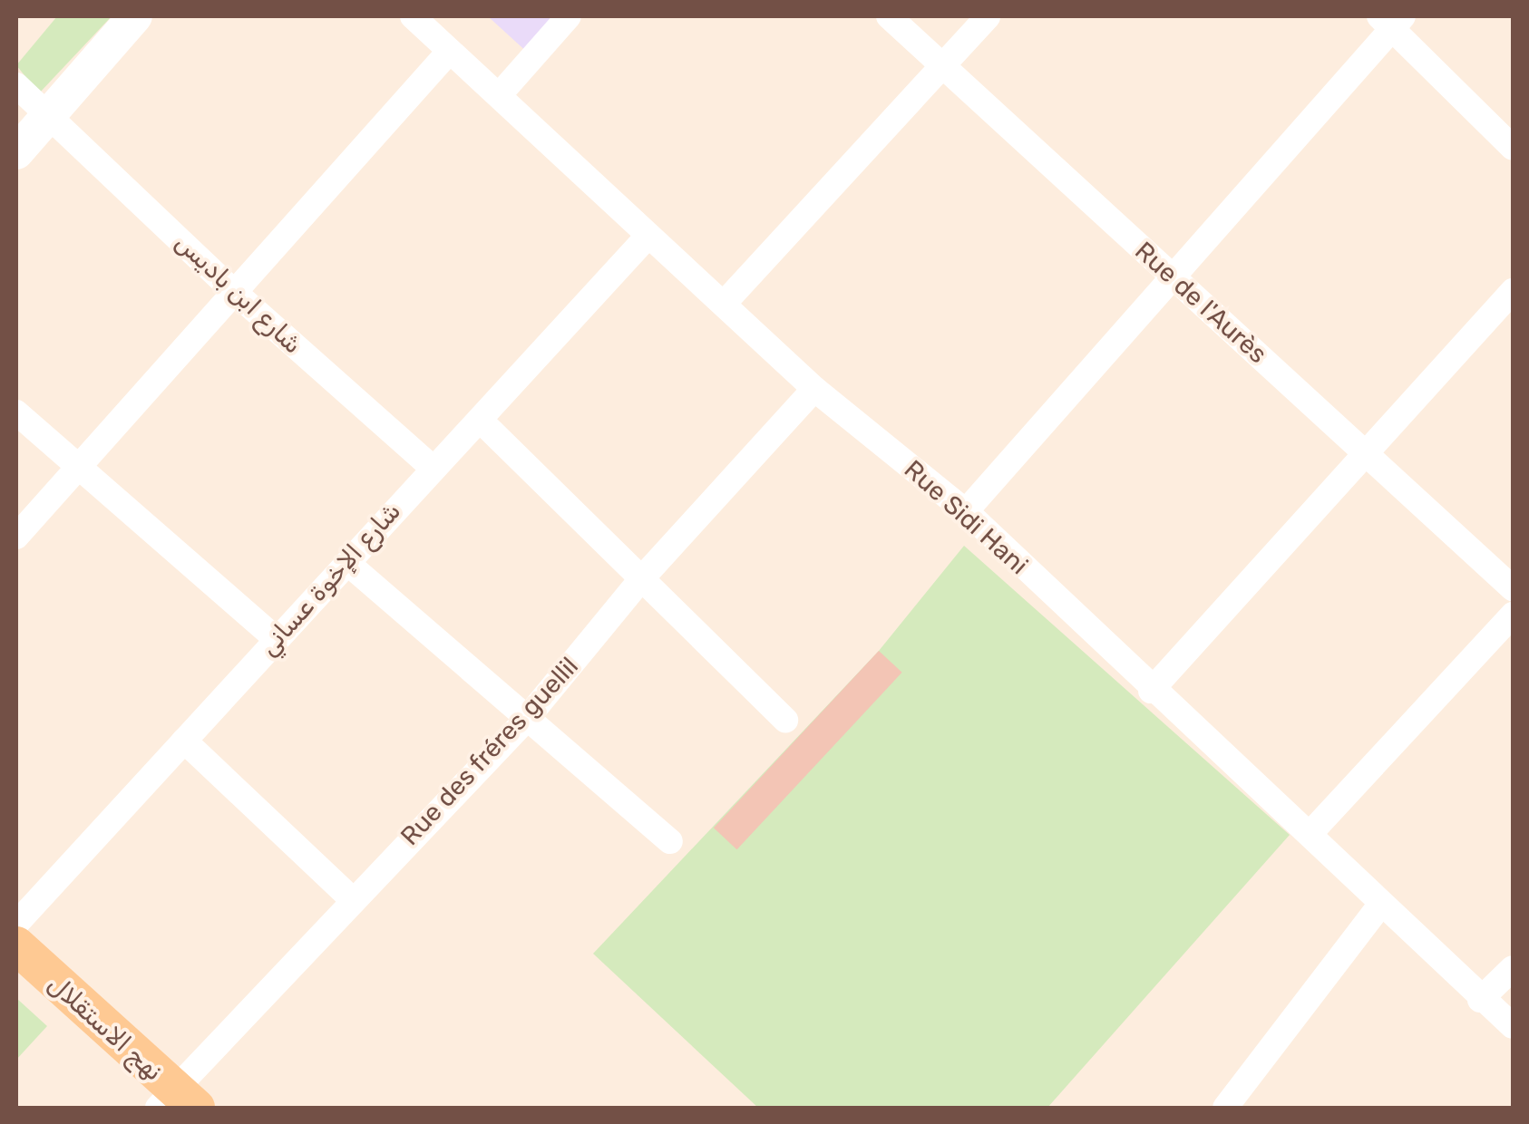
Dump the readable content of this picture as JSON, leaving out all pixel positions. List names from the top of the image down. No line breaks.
{"streets":{"main road":["نهج الاستقلال"],"street":["شارع ابن باديس","Rue de l'Aurès","Rue Sidi Hani","شارع الإخوة عساني","Rue des fréres guellil"]},"crossings":[["شارع ابن باديس","شارع الإخوة عساني"],["Rue Sidi Hani","شارع الإخوة عساني"],["Rue Sidi Hani","Rue des fréres guellil"],["Rue des fréres guellil","نهج الاستقلال"]]}
